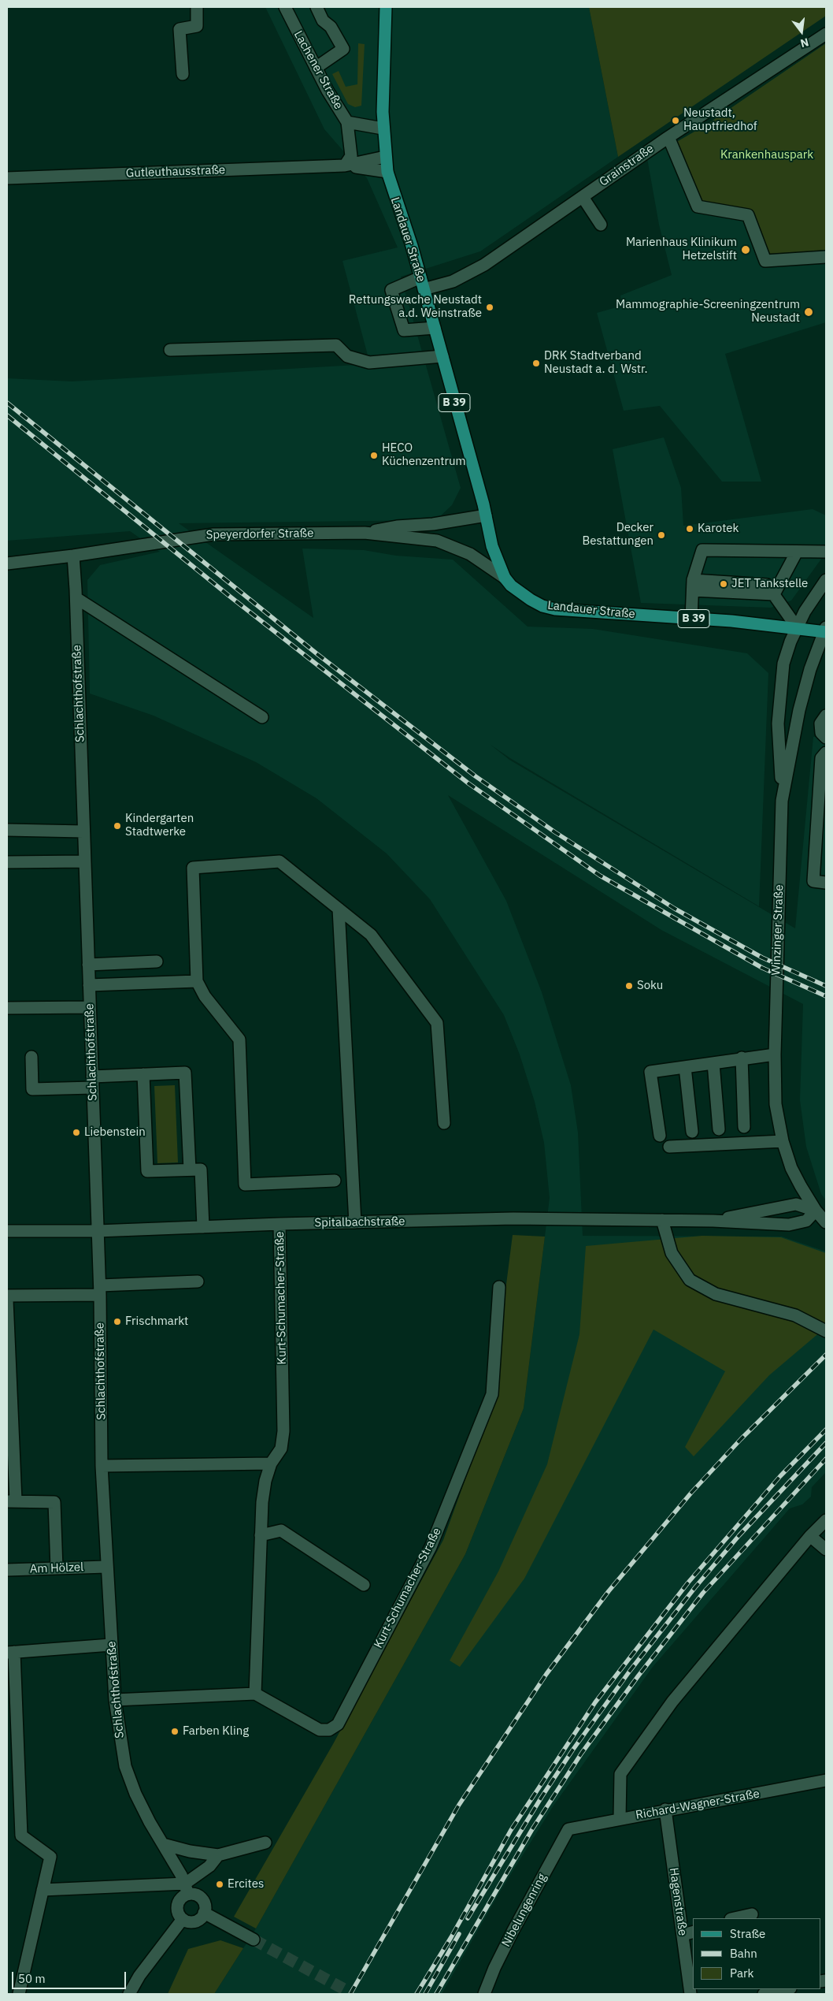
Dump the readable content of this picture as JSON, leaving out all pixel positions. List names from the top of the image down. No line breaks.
{"streets":{"main road":["Landauer Straße","B 39"],"street":["Lachener Straße","Grainstraße","Gutleuthausstraße","Speyerdorfer Straße","Schlachthofstraße","Winzinger Straße","Spitalbachstraße","Kurt-Schumacher-Straße","Am Hölzel","Richard-Wagner-Straße","Hagenstraße","Nibelungenring"]},"crossings":[["Lachener Straße","Landauer Straße"],["Grainstraße","Landauer Straße"],["Landauer Straße","Speyerdorfer Straße"],["Landauer Straße","Winzinger Straße"],["Speyerdorfer Straße","Schlachthofstraße"],["Schlachthofstraße","Spitalbachstraße"],["Schlachthofstraße","Am Hölzel"],["Winzinger Straße","Spitalbachstraße"],["Spitalbachstraße","Kurt-Schumacher-Straße"],["Richard-Wagner-Straße","Hagenstraße"],["Richard-Wagner-Straße","Nibelungenring"]],"parks":["Krankenhauspark"],"places":["Neustadt, Hauptfriedhof","Marienhaus Klinikum Hetzelstift","Rettungswache Neustadt a.d. Weinstraße","Mammographie-Screeningzentrum Neustadt","DRK Stadtverband Neustadt a. d. Wstr.","HECO Küchenzentrum","Karotek","Decker Bestattungen","JET Tankstelle","Kindergarten Stadtwerke","Soku","Liebenstein","Frischmarkt","Farben Kling","Ercites"],"legend":["Straße","Bahn","Park"],"scale_bar":"50 m","north":"bottom"}
